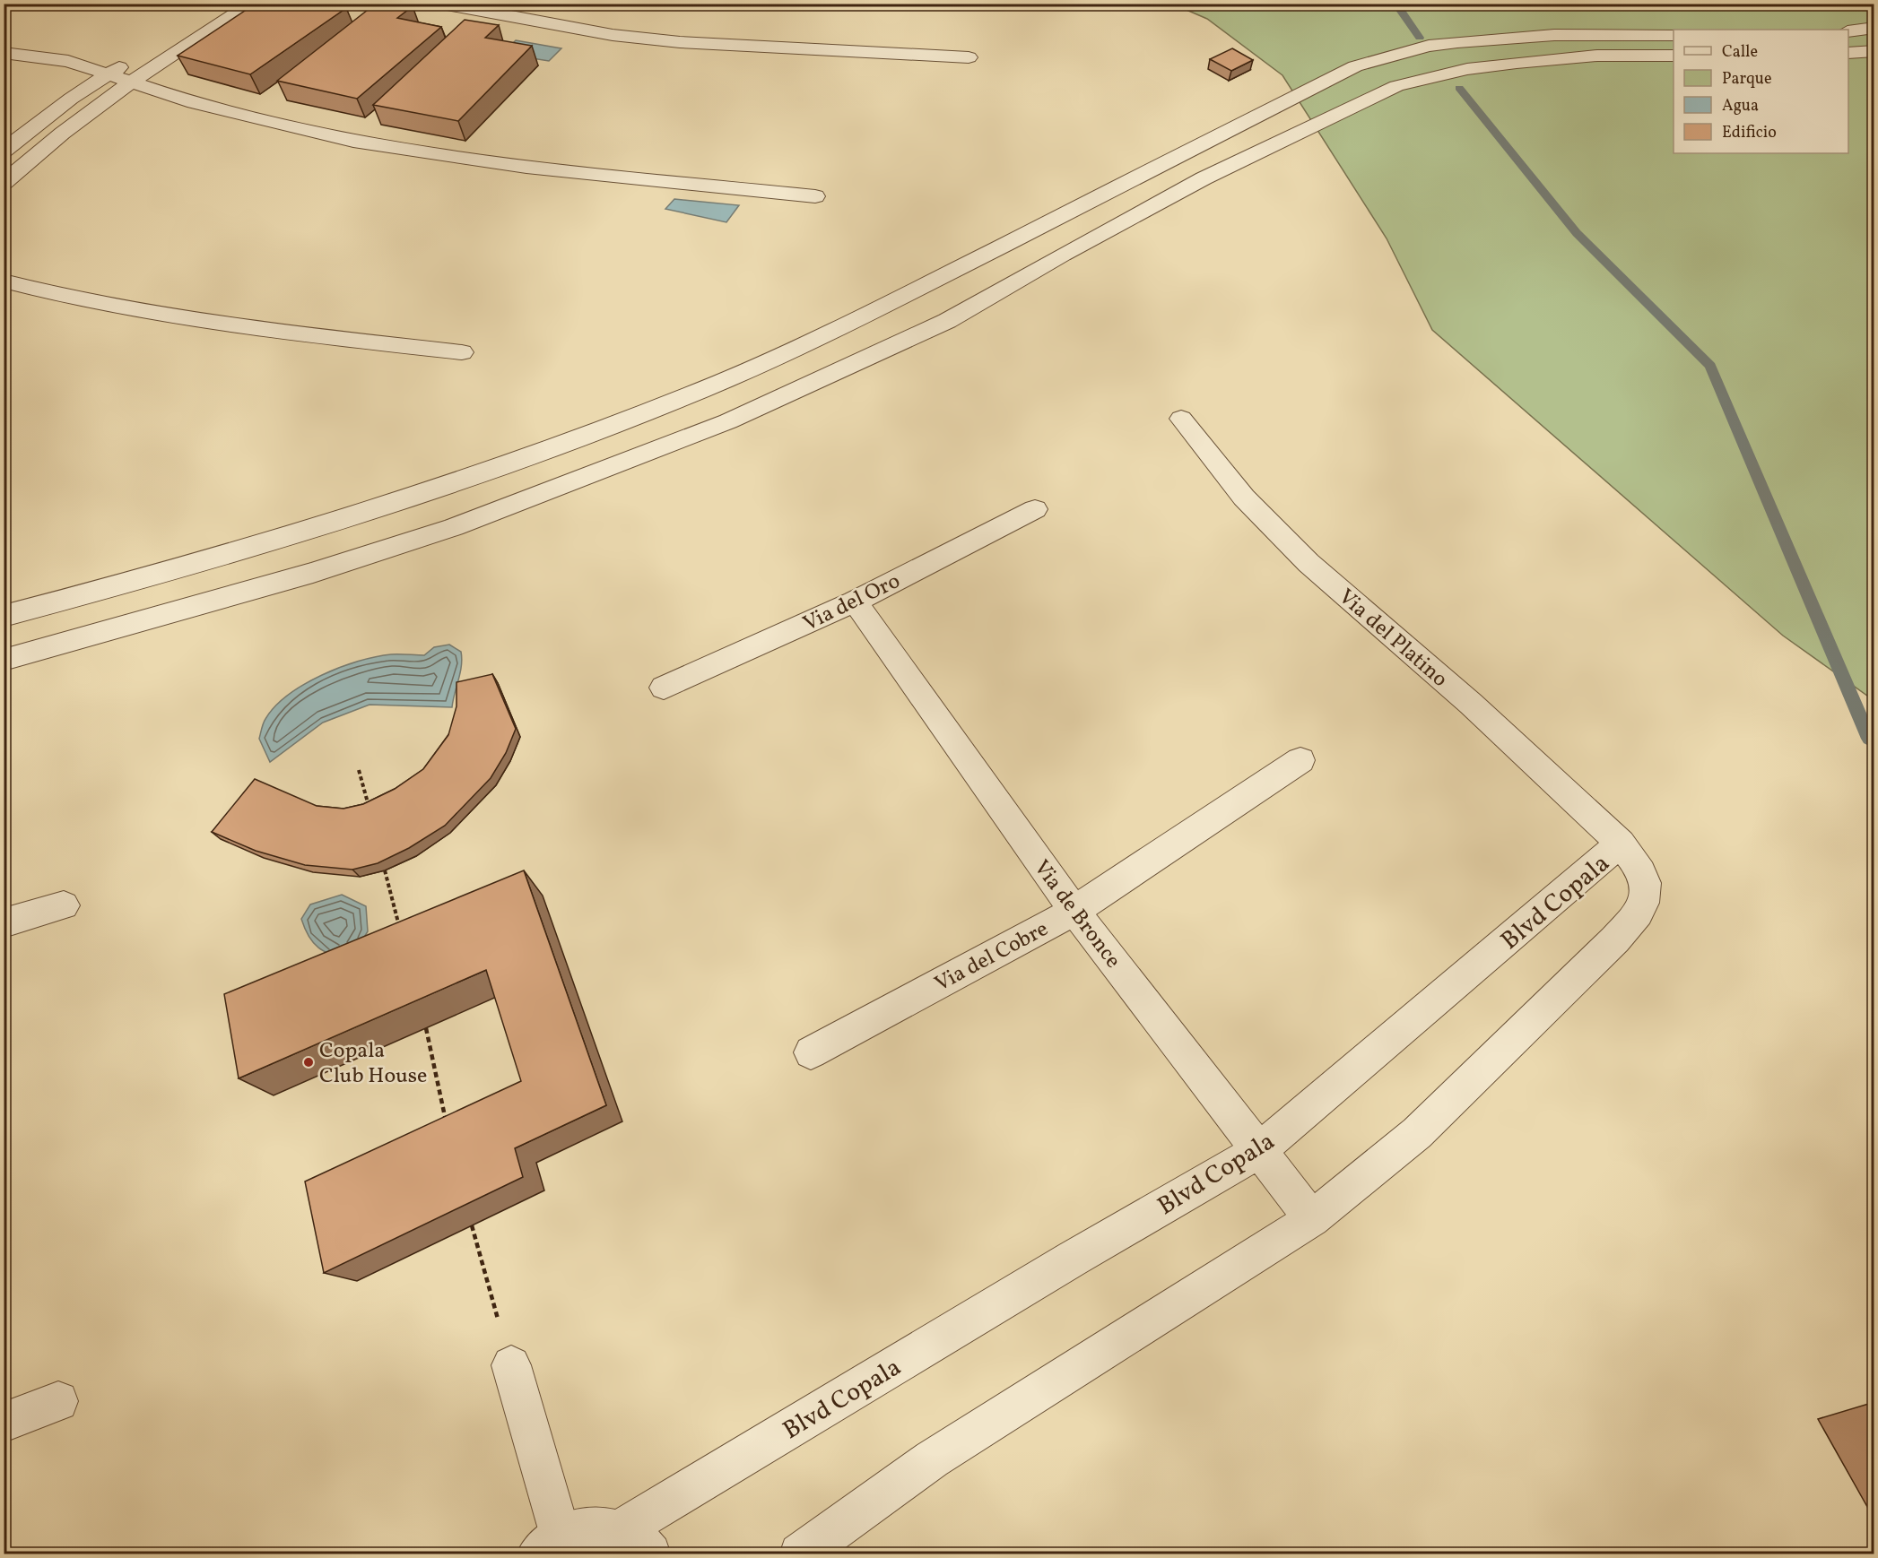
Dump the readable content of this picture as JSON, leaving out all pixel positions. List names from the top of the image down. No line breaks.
{"streets":{"street":["Via del Oro","Via del Platino","Blvd Copala","Via de Bronce","Via del Cobre"]},"crossings":[["Via del Oro","Via de Bronce"],["Via del Platino","Blvd Copala"],["Blvd Copala","Via de Bronce"],["Via de Bronce","Via del Cobre"]],"places":["Copala Club House"],"legend":["Calle","Parque","Agua","Edificio"]}
